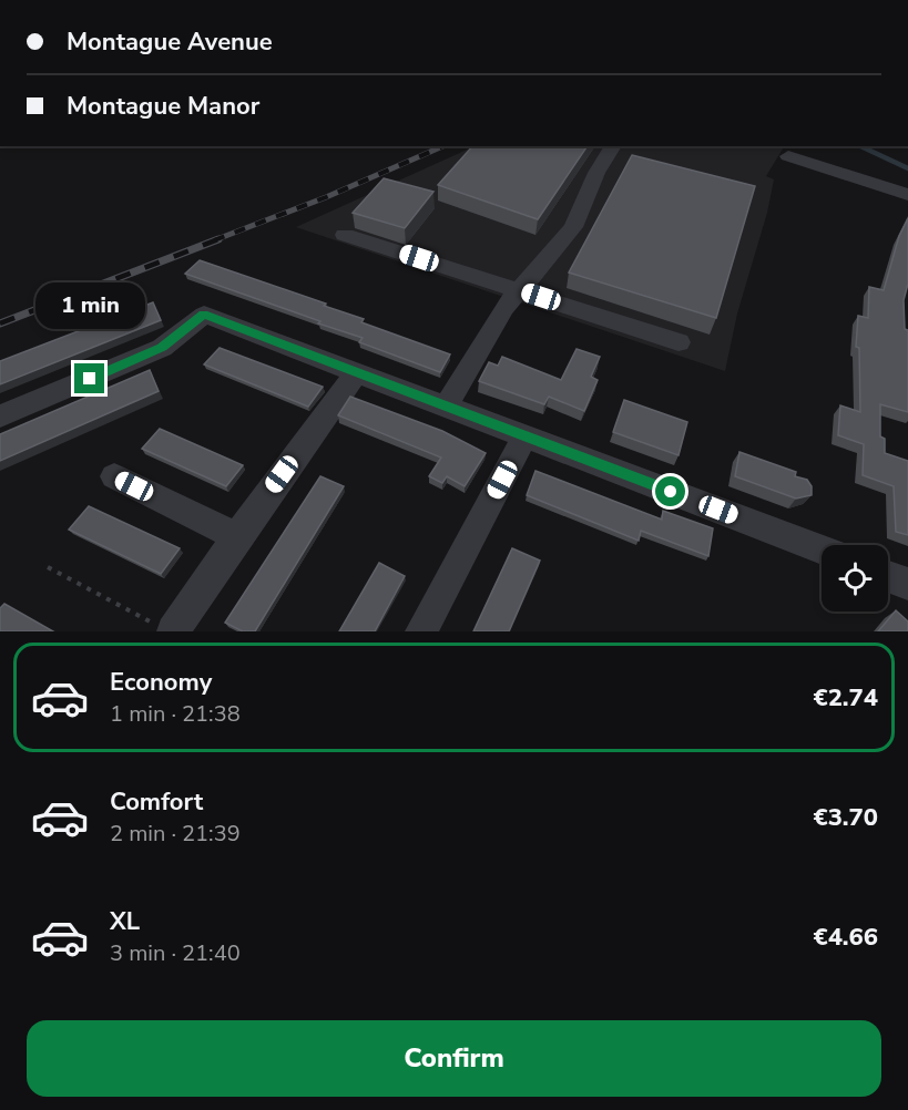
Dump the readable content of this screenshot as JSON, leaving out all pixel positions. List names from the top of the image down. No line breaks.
{"page":{"banner":["Montague Avenue","Montague Manor"],"bubble":"1 min","list":[{"name":"Economy","note":"1 min · 21:38","value":"€2.74"},{"name":"Comfort","note":"2 min · 21:39","value":"€3.70"},{"name":"XL","note":"3 min · 21:40","value":"€4.66"}],"buttons":"Confirm"}}
